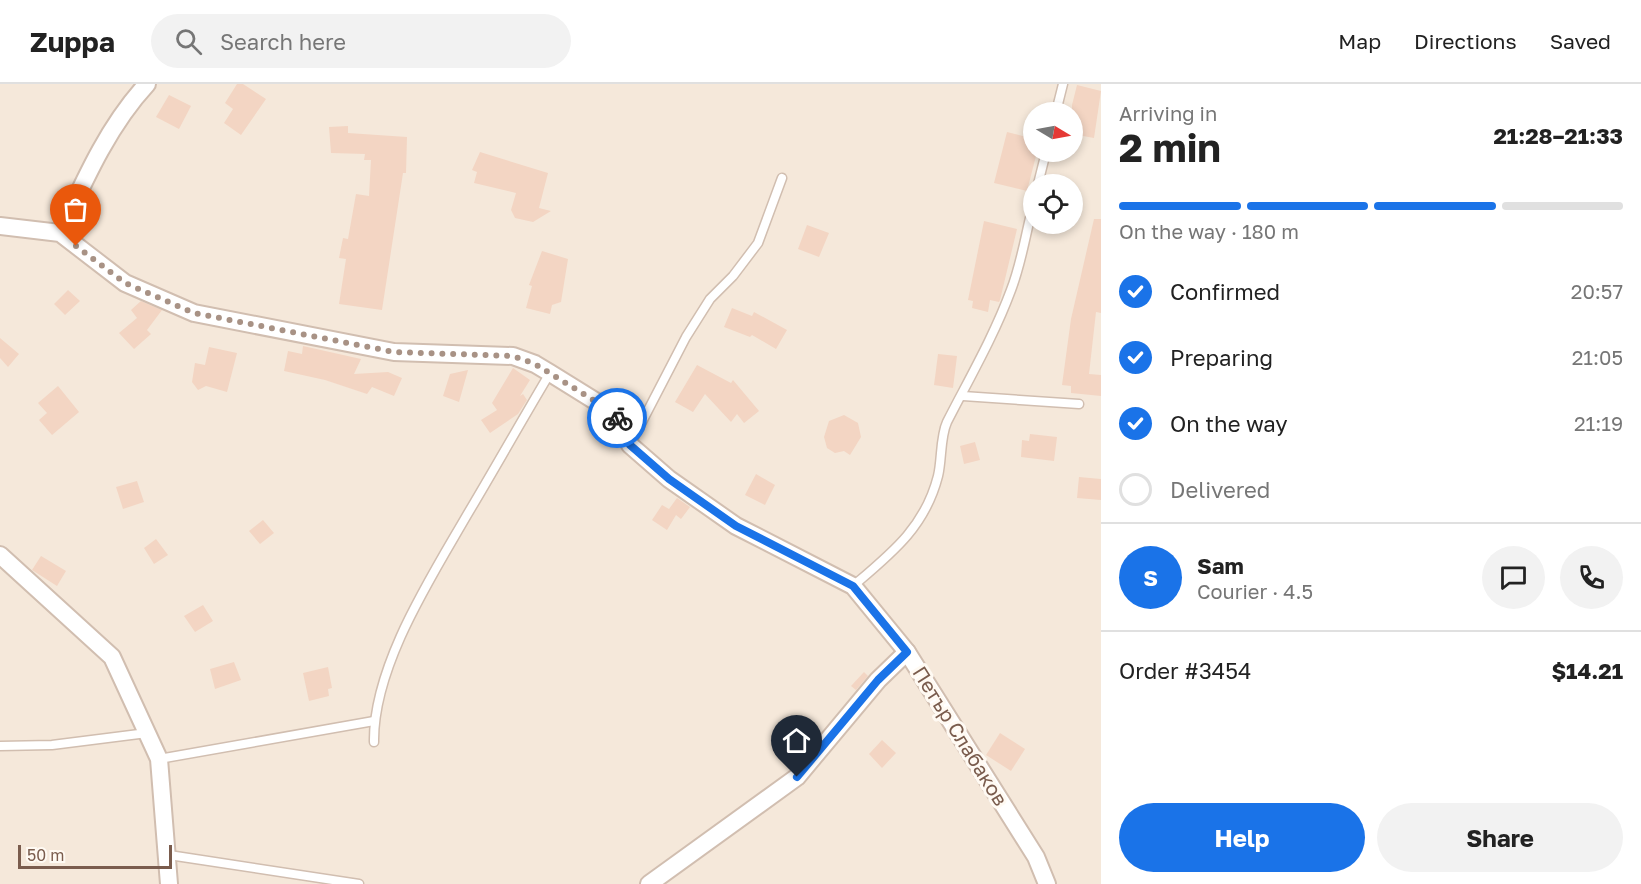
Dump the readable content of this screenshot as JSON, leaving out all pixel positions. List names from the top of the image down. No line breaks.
{"streets":{"street":["Петър Слабаков"]},"scale_bar":"50 m","north":"right","page":{"header":"Zuppa","search":"Search here","nav":["Map","Directions","Saved"],"heading":["2 min","Arriving in","21:28–21:33"],"panel":["Sam","Courier · 4.5","Order #3454","$14.21"],"bar":"On the way · 180 m","list":[["Confirmed","20:57"],["Preparing","21:05"],["On the way","21:19"],"Delivered"],"round":"S","buttons":["Help","Share"],"scale":"50 m"}}
